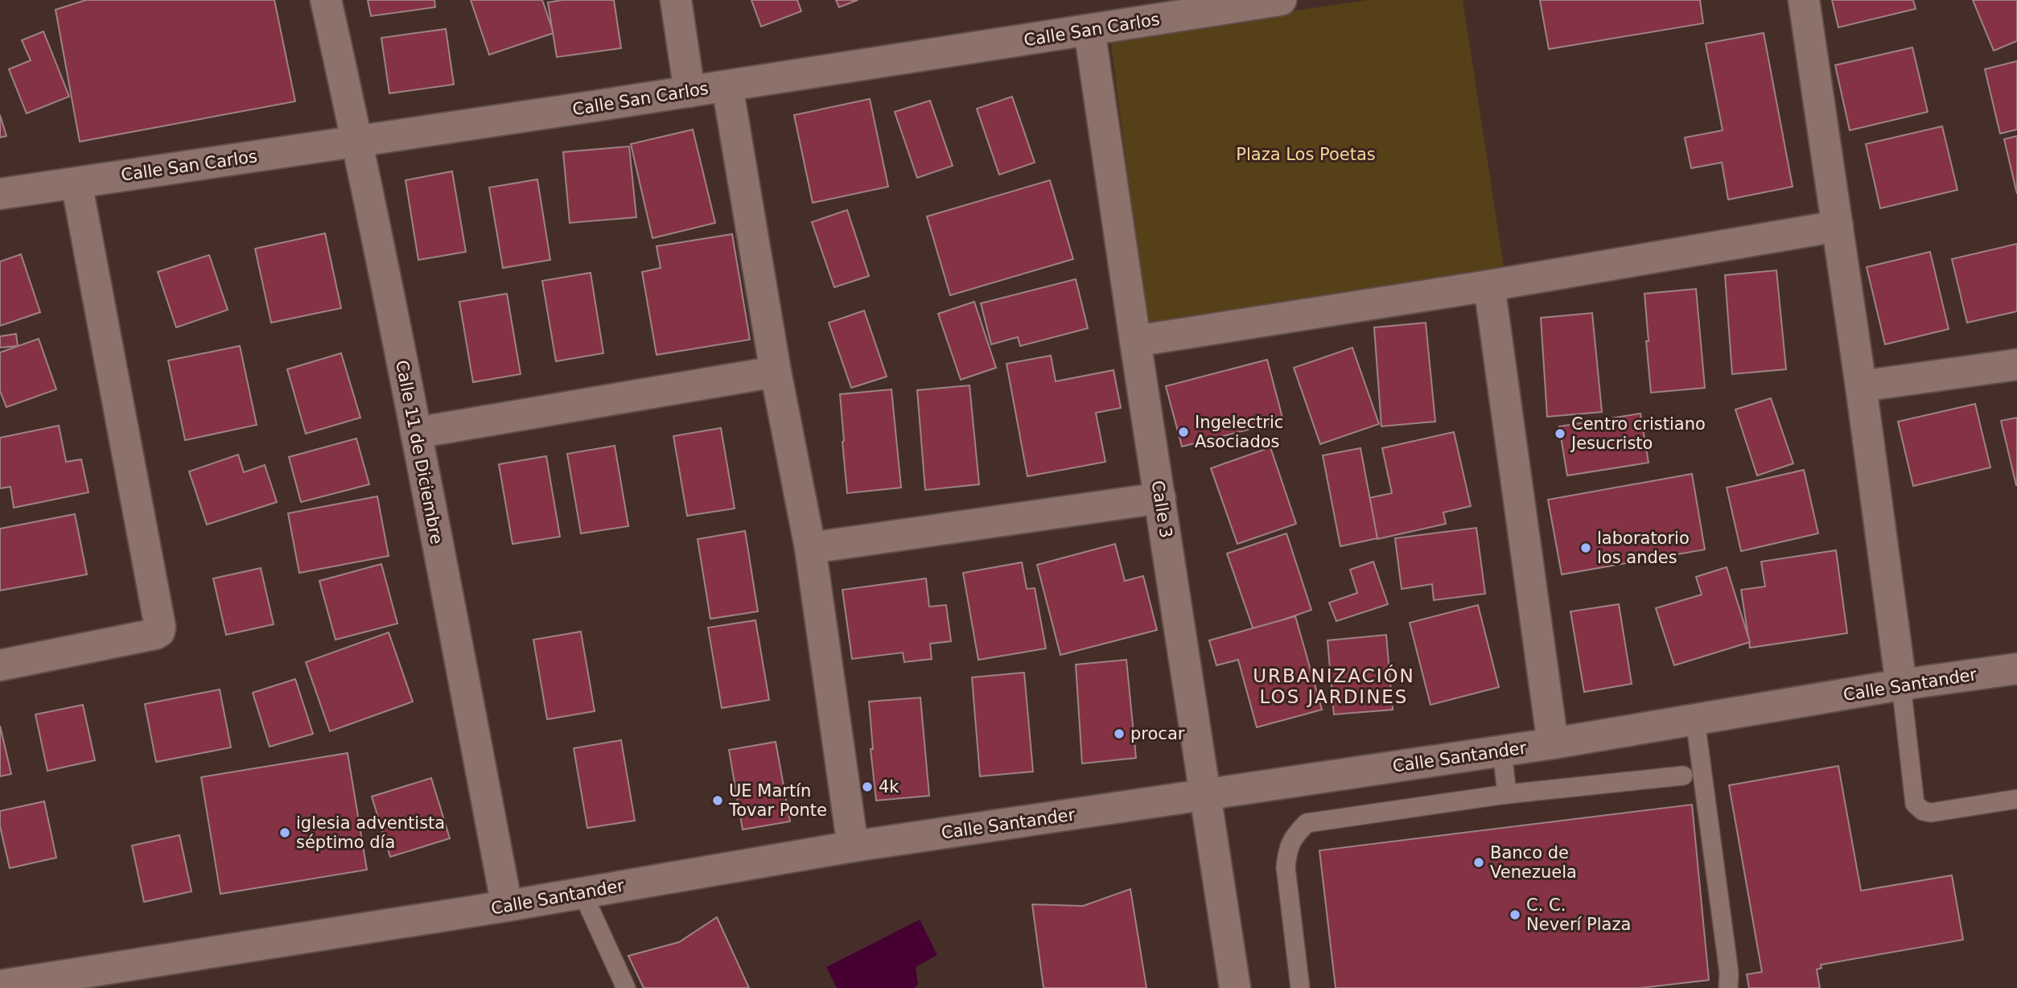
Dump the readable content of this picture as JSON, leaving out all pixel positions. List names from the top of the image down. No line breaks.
{"streets":{"street":["Calle San Carlos","Calle 11 de Diciembre","Calle 3","Calle Santander"]},"crossings":[["Calle San Carlos","Calle 11 de Diciembre"],["Calle San Carlos","Calle 3"],["Calle 11 de Diciembre","Calle Santander"],["Calle 3","Calle Santander"]],"districts":["URBANIZACIÓN LOS JARDINES"],"parks":["Plaza Los Poetas"],"places":["Ingelectric Asociados","Centro cristiano Jesucristo","laboratorio los andes","procar","4k","UE Martín Tovar Ponte","iglesia adventista séptimo día","Banco de Venezuela","C. C. Neverí Plaza"]}
